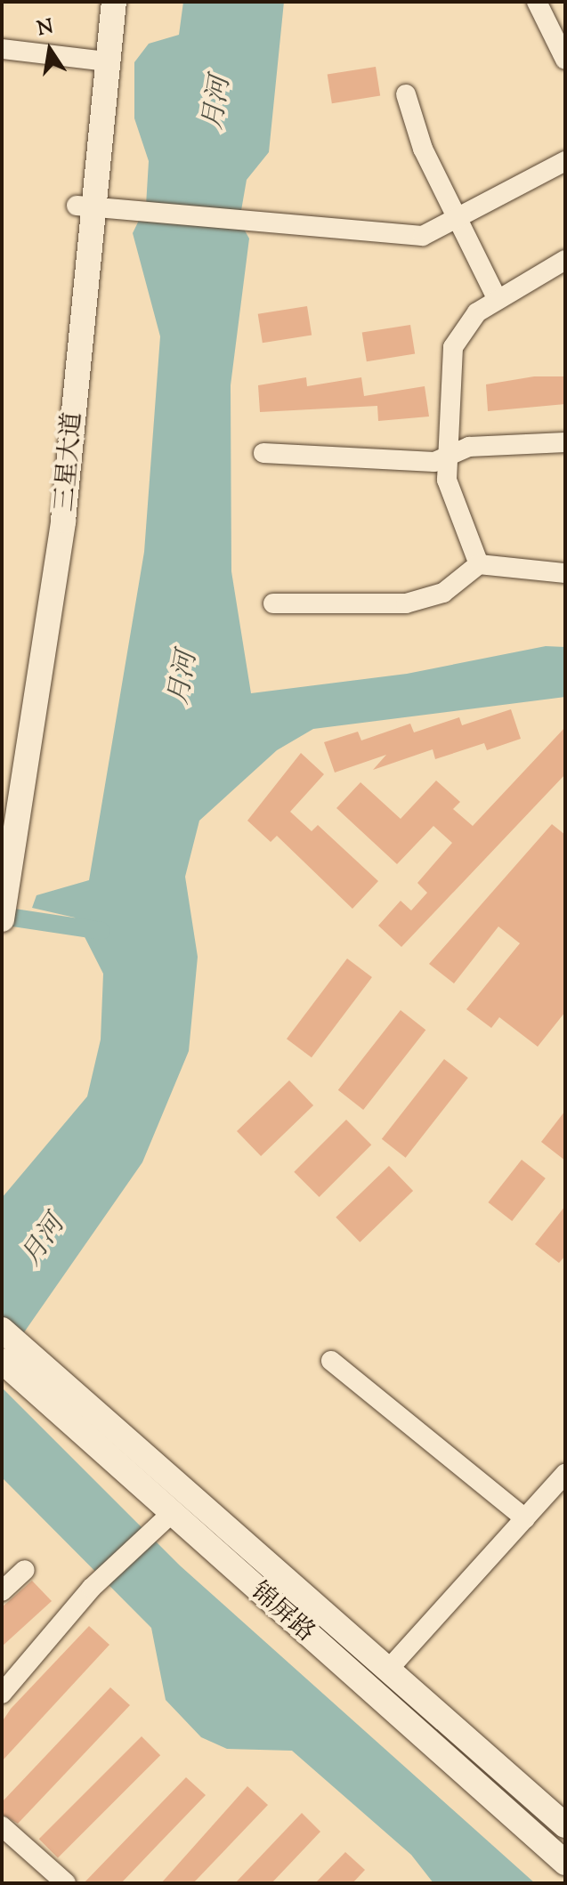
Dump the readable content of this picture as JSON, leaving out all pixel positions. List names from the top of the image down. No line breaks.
{"streets":{"street":["三星大道","锦屏路"]},"water":["月河"],"north":"top"}
